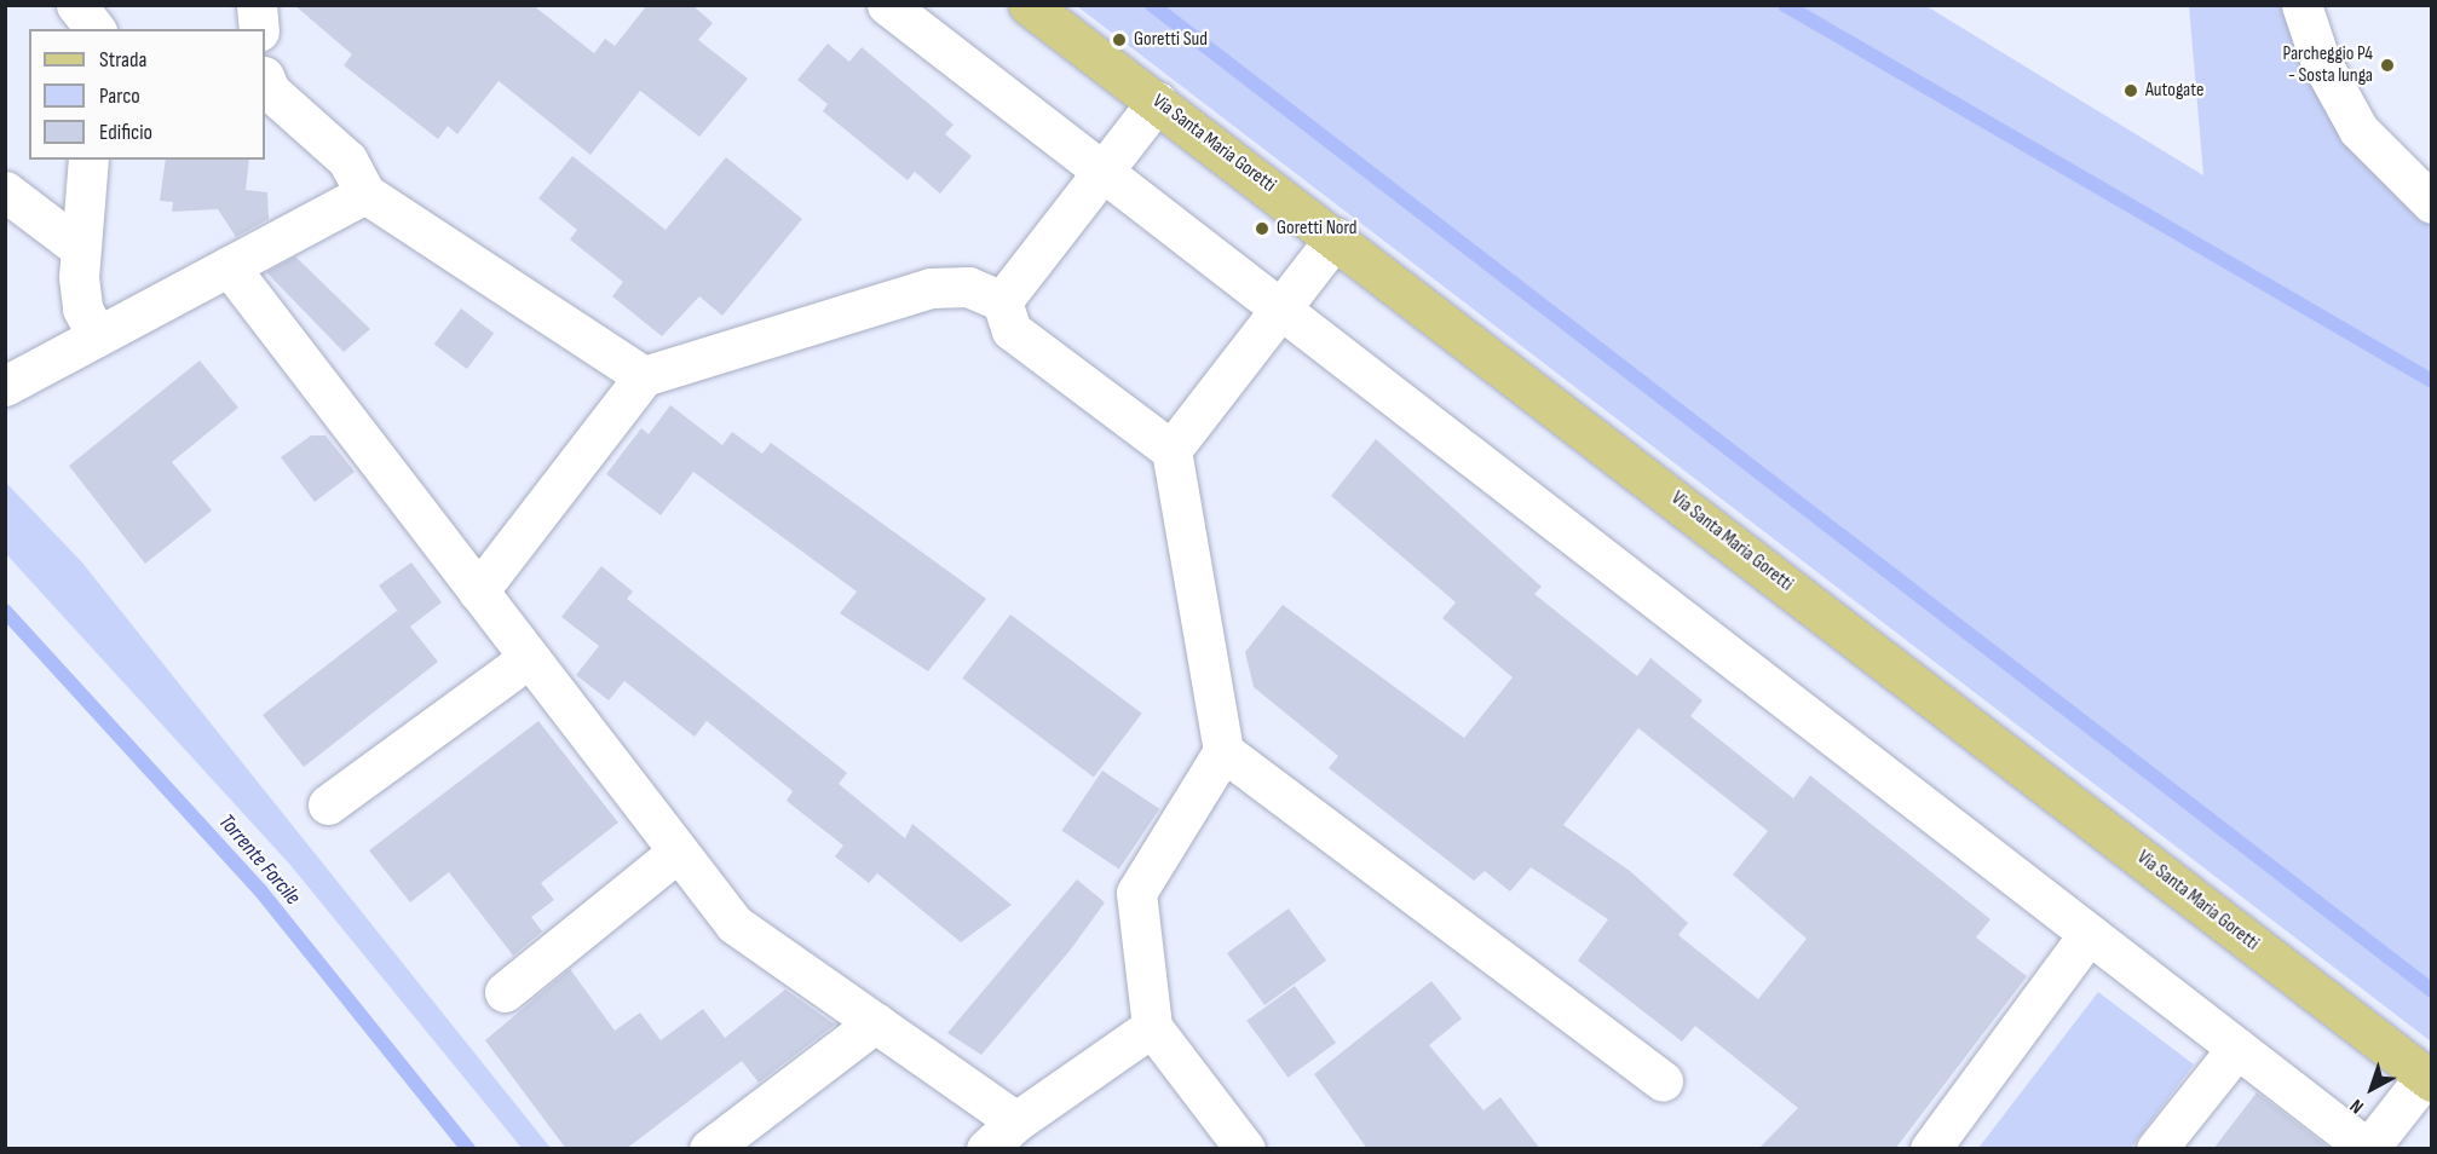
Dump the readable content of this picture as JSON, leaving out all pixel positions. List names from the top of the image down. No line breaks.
{"streets":{"main road":["Via Santa Maria Goretti"]},"water":["Torrente Forcile"],"places":["Goretti Sud","Parcheggio P4 - Sosta lunga","Autogate","Goretti Nord"],"legend":["Strada","Parco","Edificio"],"north":"bottom left"}
